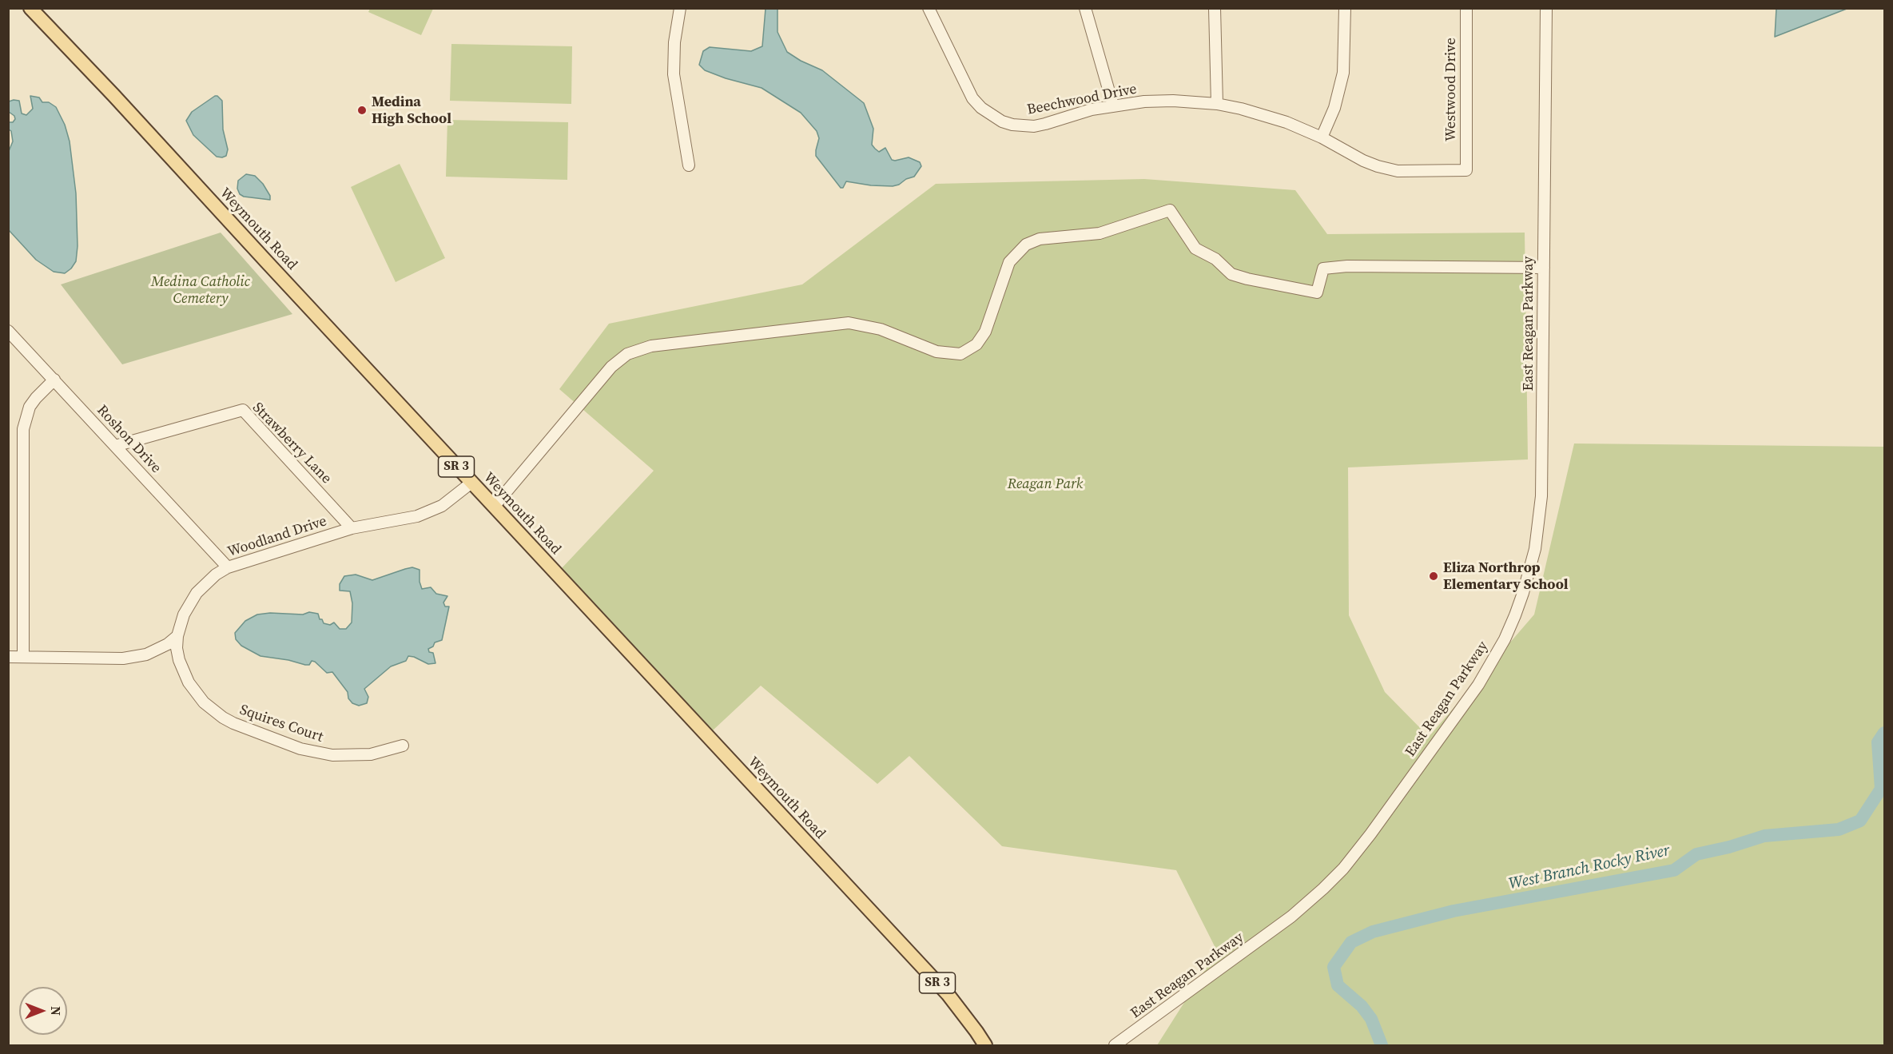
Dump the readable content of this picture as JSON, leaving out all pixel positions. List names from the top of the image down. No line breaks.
{"streets":{"main road":["Weymouth Road","SR 3"],"street":["Westwood Drive","Beechwood Drive","East Reagan Parkway","Roshon Drive","Strawberry Lane","Woodland Drive","Squires Court"]},"crossings":[["Westwood Drive","Beechwood Drive"],["Weymouth Road","Woodland Drive"],["Roshon Drive","Strawberry Lane"],["Roshon Drive","Woodland Drive"],["Strawberry Lane","Woodland Drive"],["Woodland Drive","Squires Court"]],"water":["West Branch Rocky River"],"parks":["Medina Catholic Cemetery","Reagan Park"],"places":["Medina High School","Eliza Northrop Elementary School"],"north":"right"}
